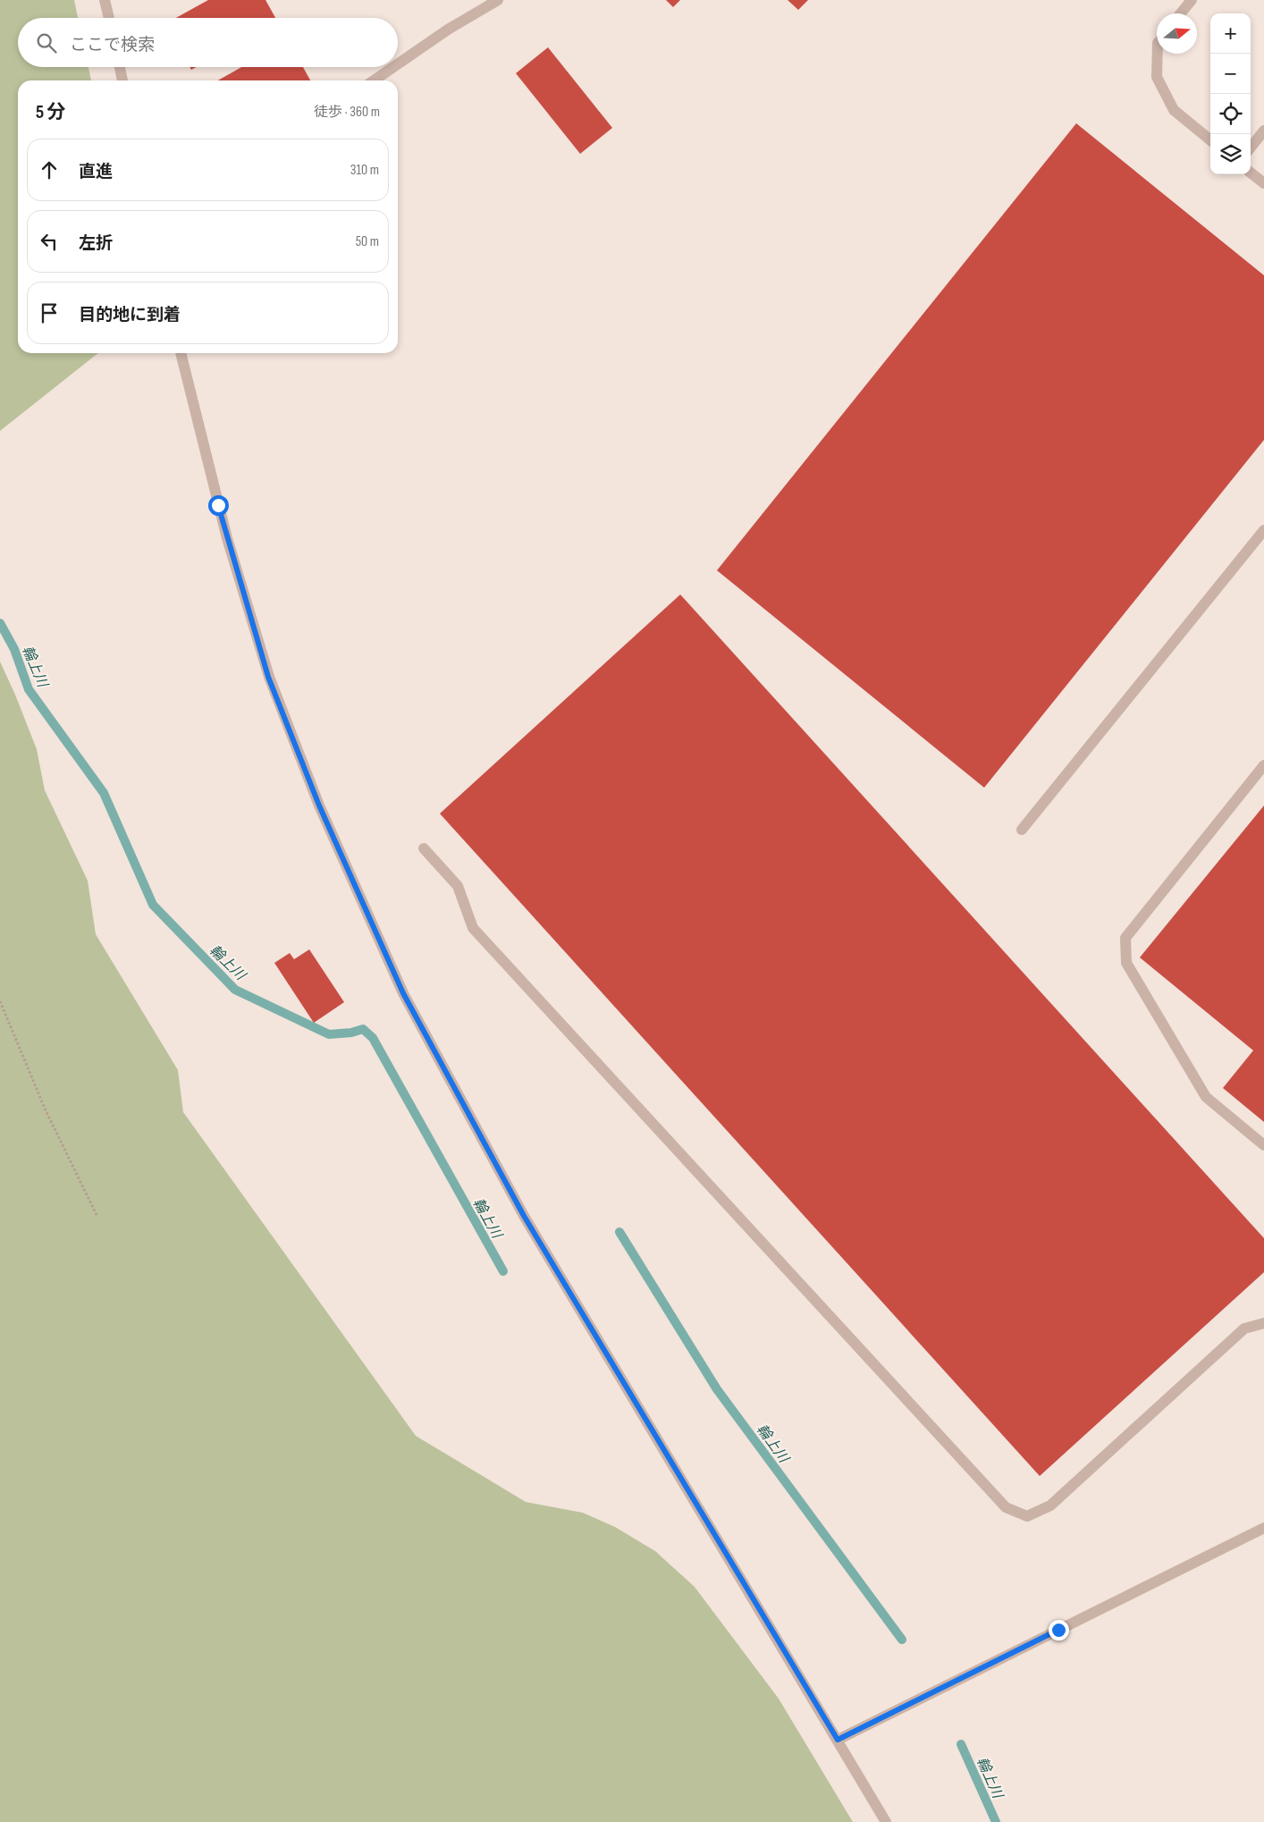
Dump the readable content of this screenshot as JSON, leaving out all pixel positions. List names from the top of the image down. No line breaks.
{"water":["輪上川"],"north":"right","page":{"map_buttons":["+","−"],"search":"ここで検索","heading":["5 分","徒歩 · 360 m"],"list":[["直進","310 m"],["左折","50 m"],"目的地に到着"]}}
